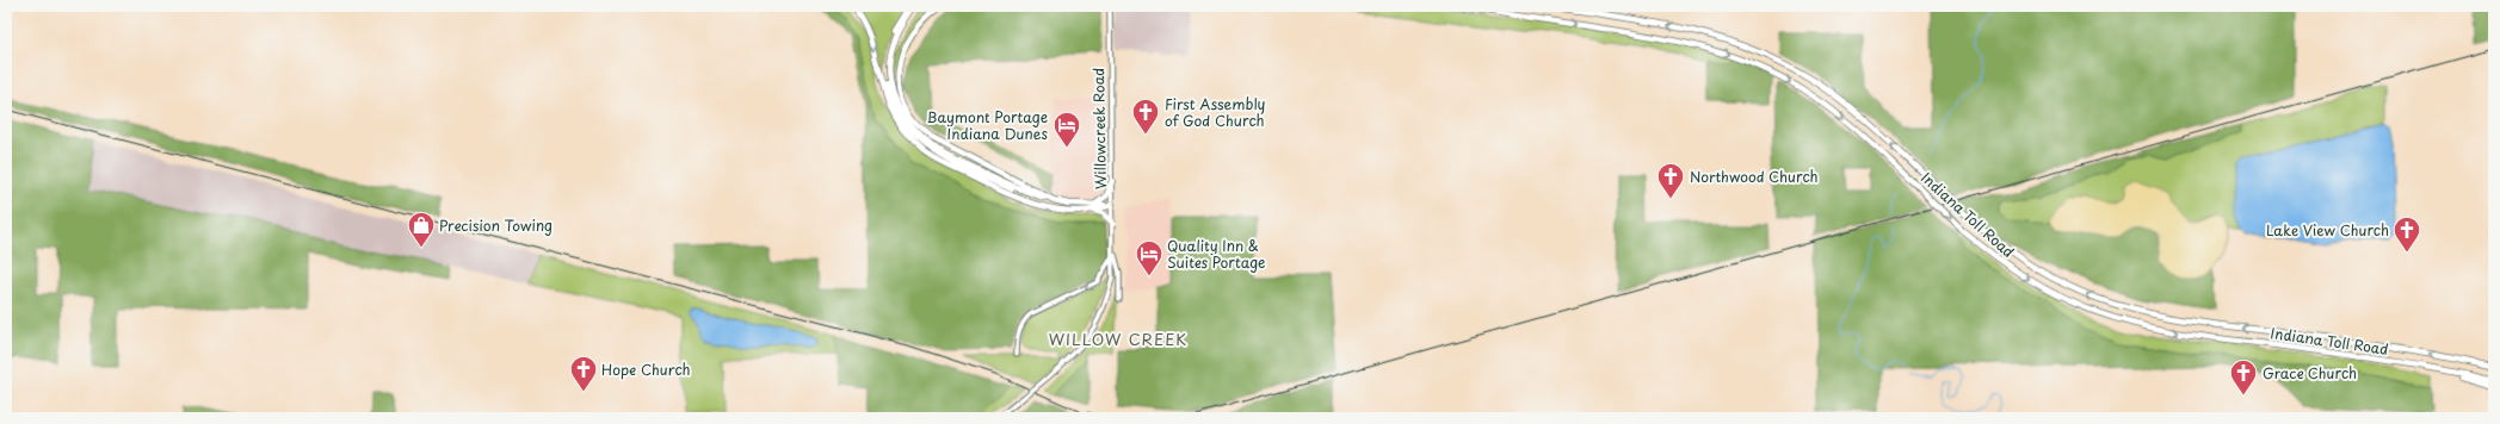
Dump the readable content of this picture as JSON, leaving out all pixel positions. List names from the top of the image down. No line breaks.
{"streets":{"highway":["Indiana Toll Road"],"main road":["Willowcreek Road"]},"districts":["WILLOW CREEK"],"places":{"church":["First Assembly of God Church","Northwood Church","Lake View Church","Hope Church","Grace Church"],"hotel":["Baymont Portage Indiana Dunes","Quality Inn & Suites Portage"],"shop":["Precision Towing"]}}
